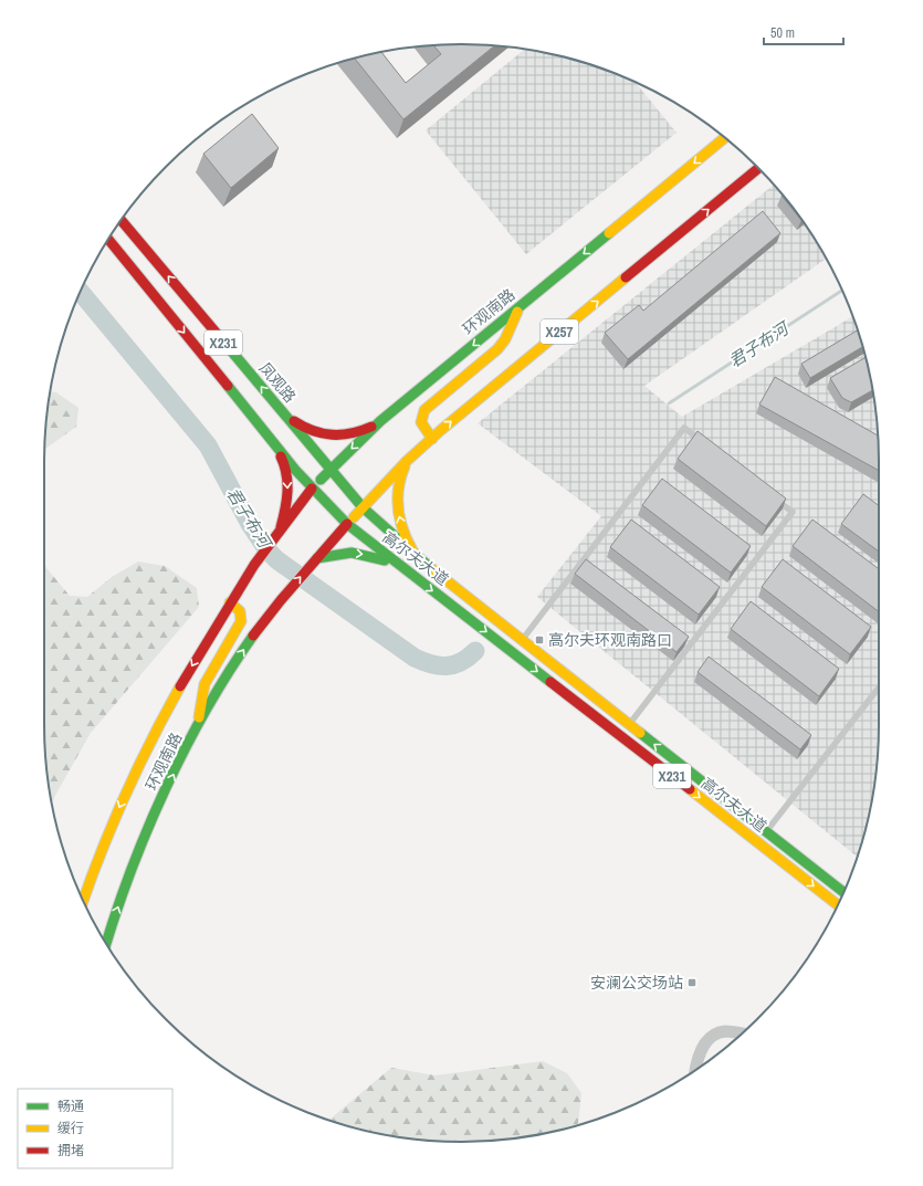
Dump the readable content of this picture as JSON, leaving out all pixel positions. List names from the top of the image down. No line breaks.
{"streets":{"main road":["环观南路","X257","X231","凤观路","高尔夫大道"]},"crossings":[["环观南路","X231"],["环观南路","凤观路"],["X257","X231"],["X257","凤观路"],["X257","高尔夫大道"],["X231","高尔夫大道"],["凤观路","高尔夫大道"]],"water":["君子布河"],"places":{"transit":["高尔夫环观南路口","安澜公交场站"]},"legend":["畅通","缓行","拥堵"],"scale_bar":"50 m"}
